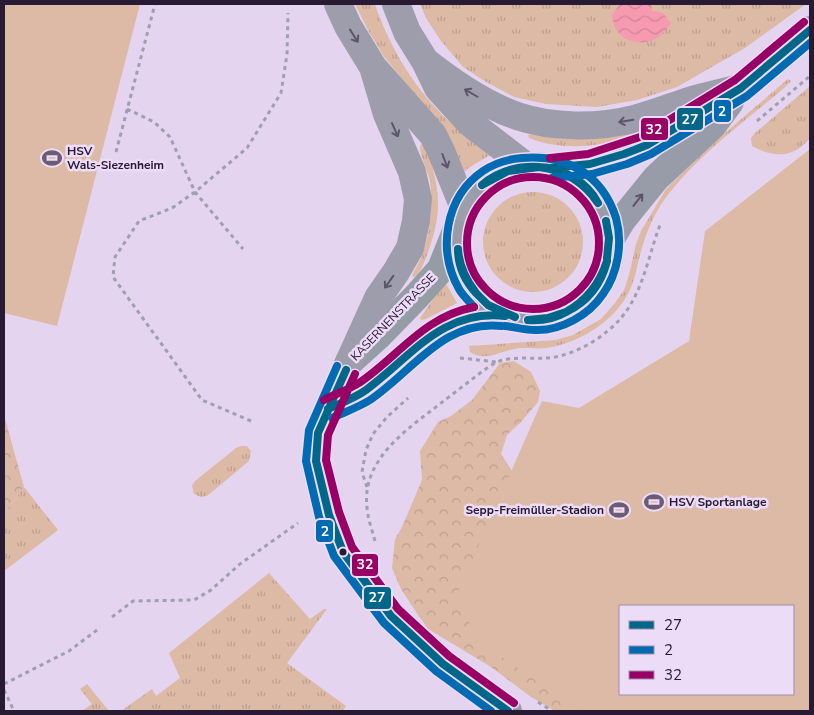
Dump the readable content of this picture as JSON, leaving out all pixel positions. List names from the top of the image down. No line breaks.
{"streets":{"main road":["KASERNENSTRASSE"]},"places":{"sports":["HSV Wals-Siezenheim","HSV Sportanlage","Sepp-Freimüller-Stadion"]},"lines":["transit line 32","transit line 27","transit line 2"],"legend":["27","2","32"]}
